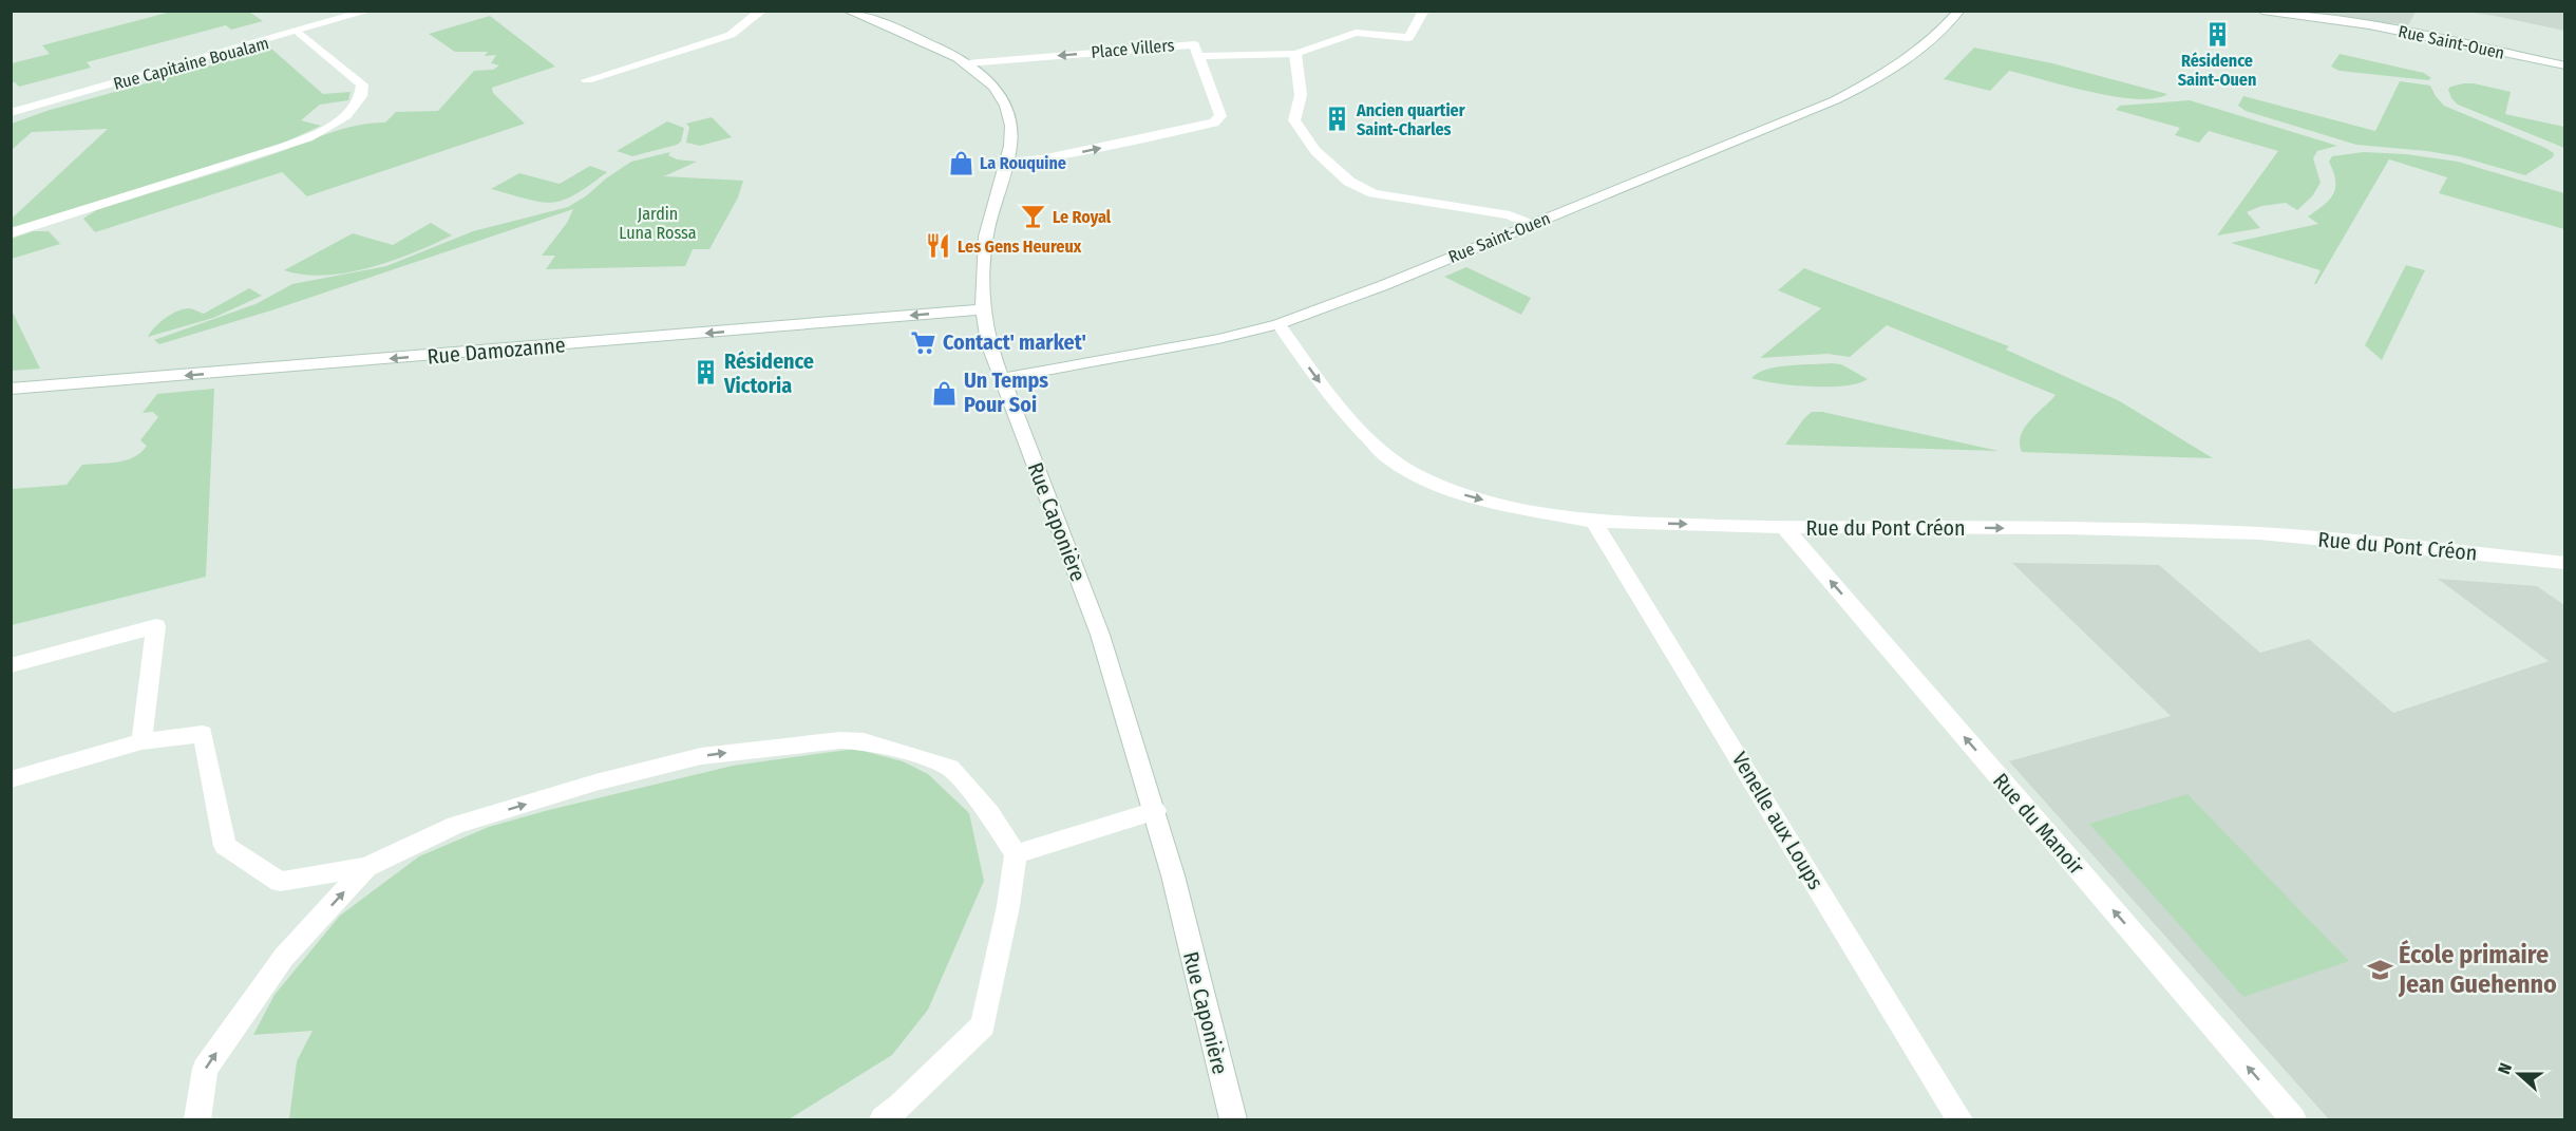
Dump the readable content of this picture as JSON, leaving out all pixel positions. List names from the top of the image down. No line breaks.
{"streets":{"street":["Rue Saint-Ouen","Place Villers","Rue Capitaine Boualam","Rue Damozanne","Rue Caponière","Rue du Pont Créon","Venelle aux Loups","Rue du Manoir"]},"crossings":[["Rue Saint-Ouen","Rue Caponière"],["Rue Saint-Ouen","Rue du Pont Créon"],["Place Villers","Rue Caponière"],["Rue Damozanne","Rue Caponière"],["Rue du Pont Créon","Venelle aux Loups"],["Rue du Pont Créon","Rue du Manoir"]],"one_way":["Rue Damozanne","Rue du Pont Créon","Rue du Manoir"],"parks":["Jardin Luna Rossa"],"places":{"building":["Résidence Saint-Ouen","Ancien quartier Saint-Charles","Résidence Victoria"],"shop":["La Rouquine","Un Temps Pour Soi"],"bar":["Le Royal"],"restaurant":["Les Gens Heureux"],"supermarket":["Contact' market'"],"school or university":["École primaire Jean Guehenno"]},"north":"left"}
